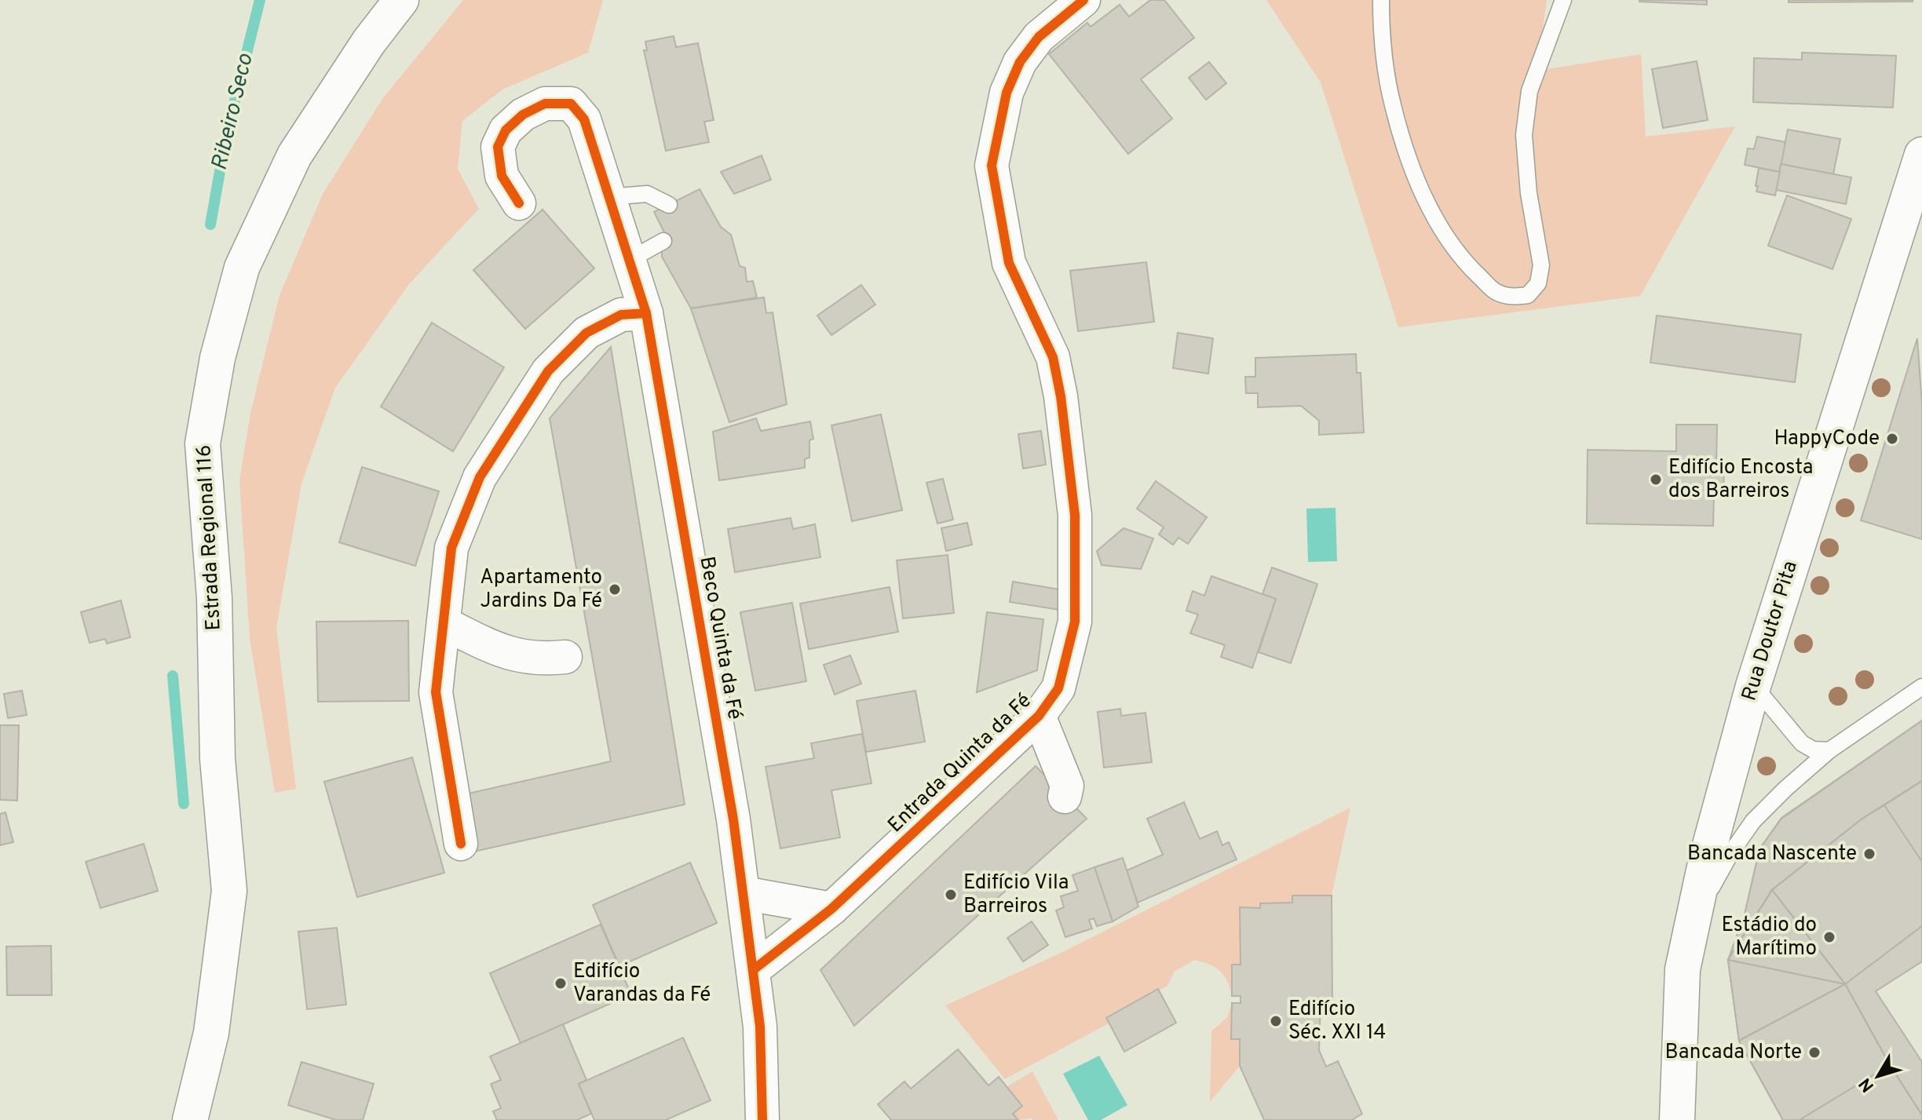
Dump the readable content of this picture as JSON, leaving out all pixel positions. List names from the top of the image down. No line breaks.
{"streets":{"main road":["Estrada Regional 116","Rua Doutor Pita"],"street":["Beco Quinta da Fé","Entrada Quinta da Fé"]},"crossings":[["Beco Quinta da Fé","Entrada Quinta da Fé"]],"water":["Ribeiro Seco"],"places":["HappyCode","Edifício Encosta dos Barreiros","Apartamento Jardins Da Fé","Bancada Nascente","Edifício Vila Barreiros","Estádio do Marítimo","Edifício Varandas da Fé","Edifício Séc. XXI 14","Bancada Norte"],"north":"bottom left"}
